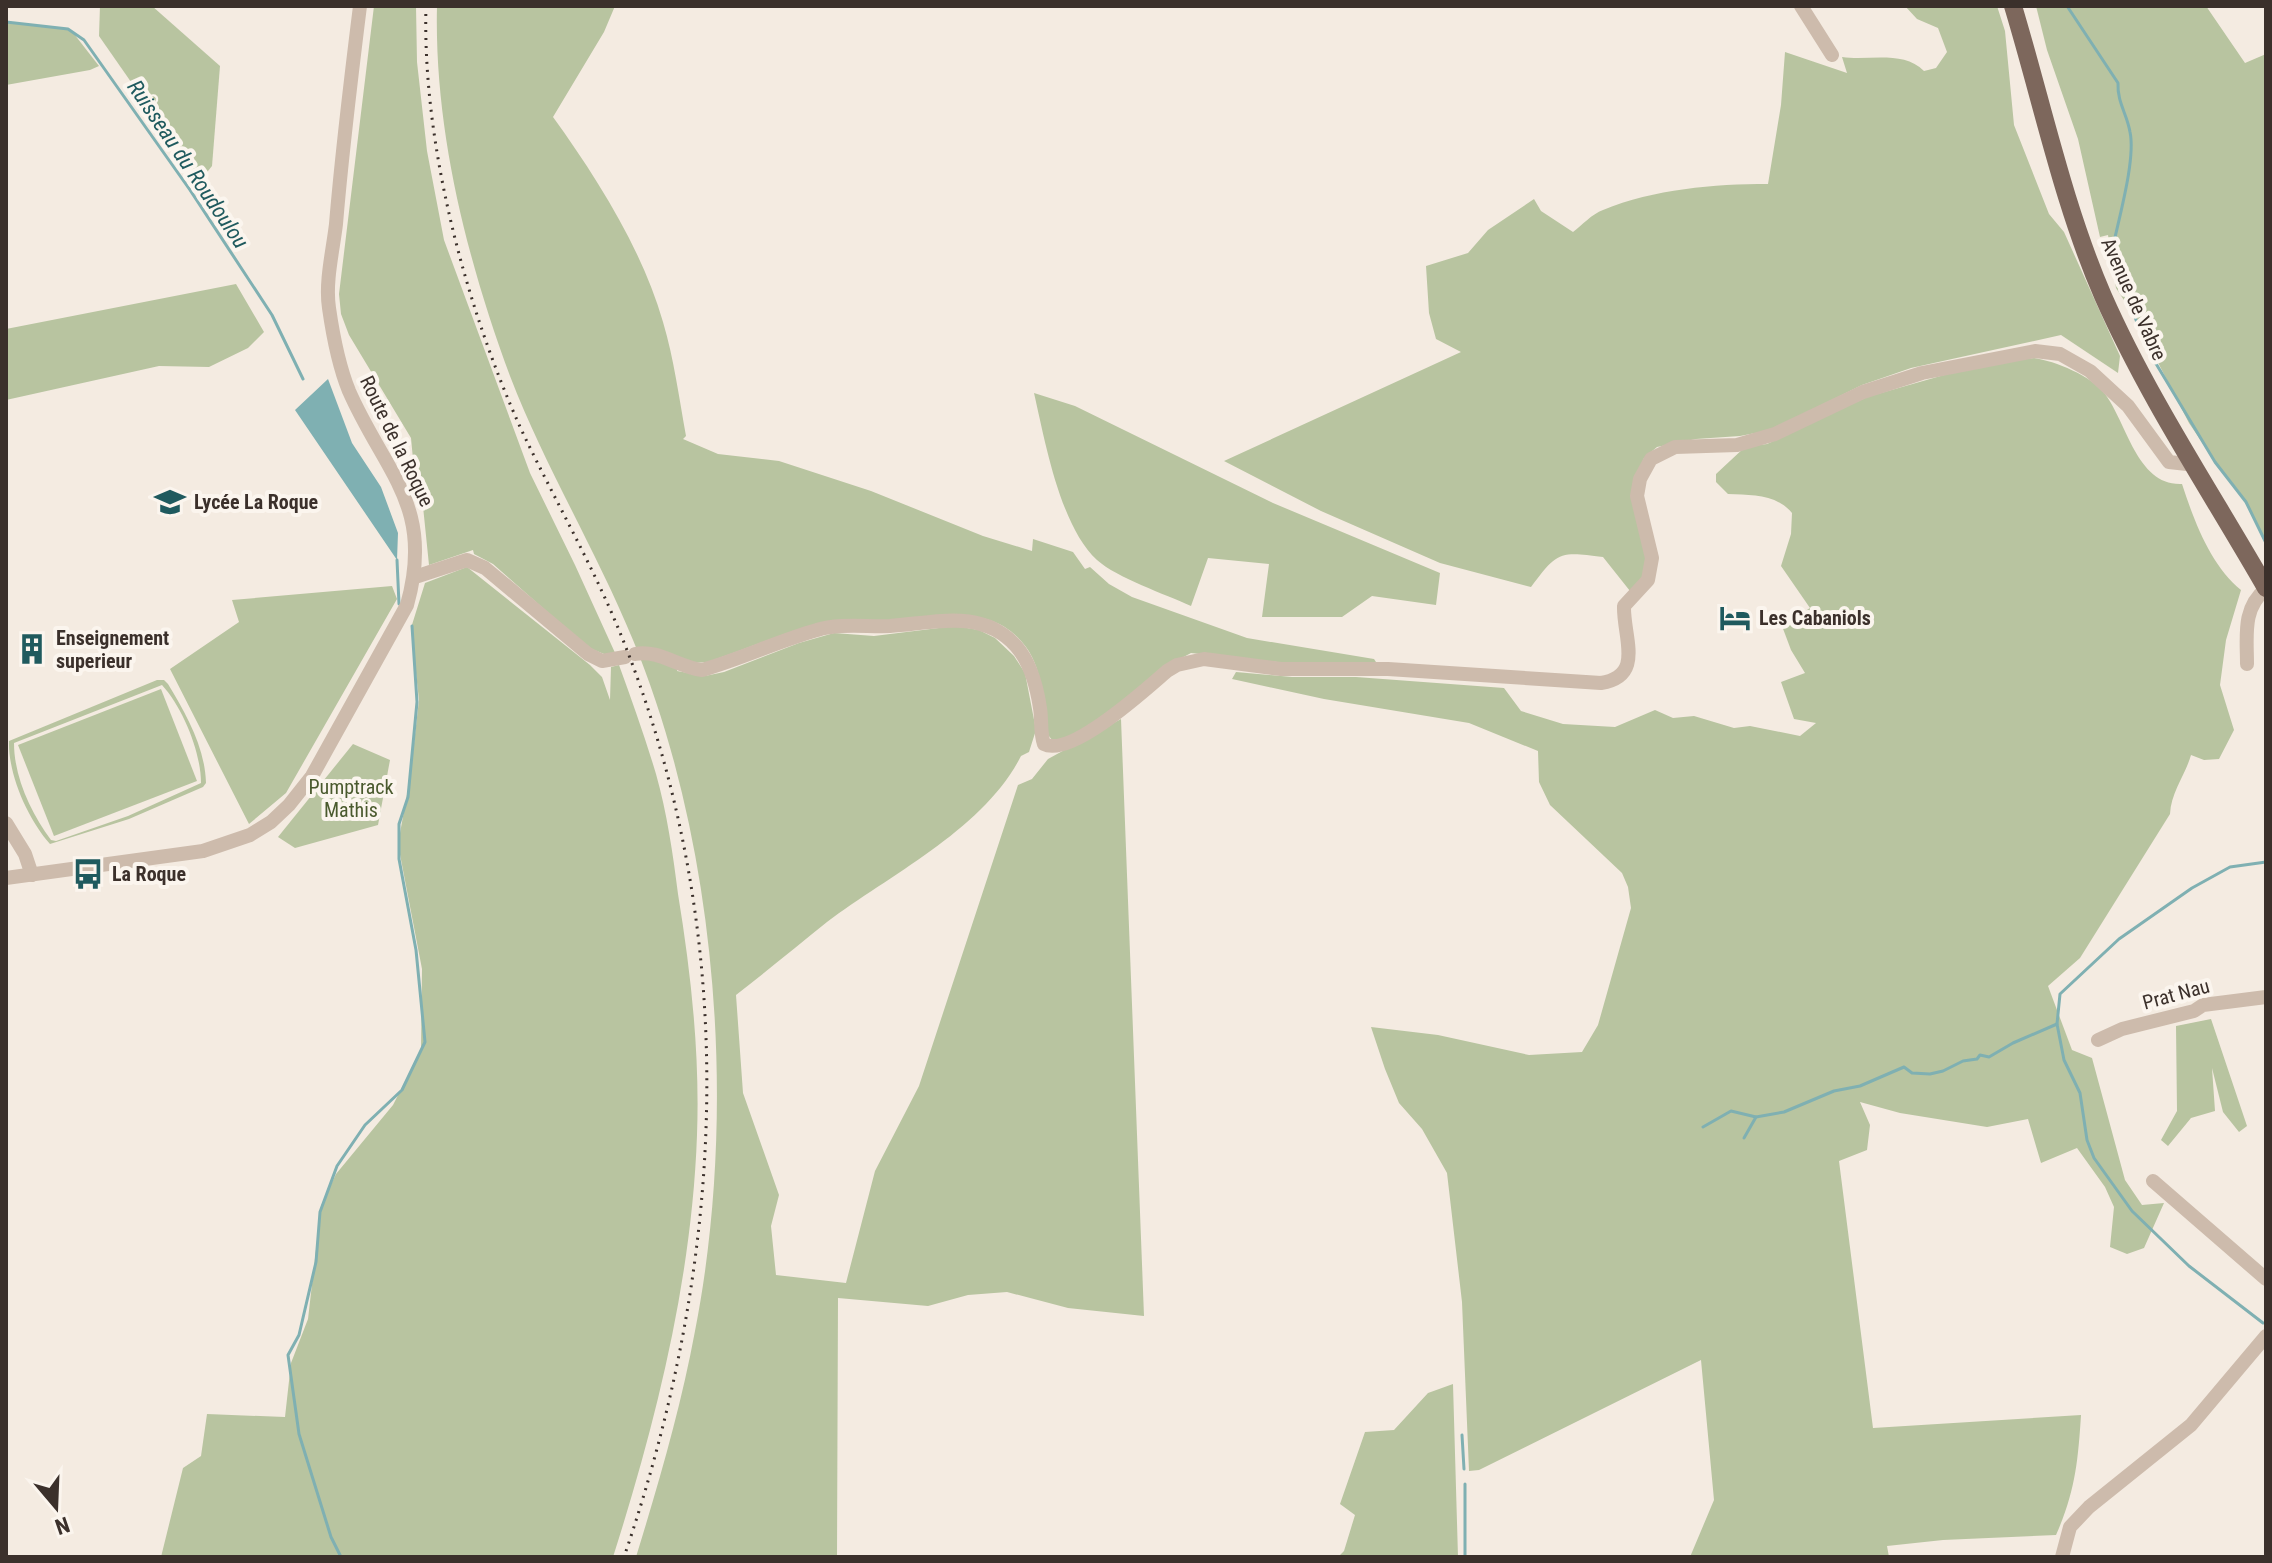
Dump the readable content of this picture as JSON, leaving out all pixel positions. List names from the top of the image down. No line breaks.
{"streets":{"main road":["Avenue de Vabre"],"street":["Route de la Roque","Prat Nau"]},"water":["Ruisseau du Roudoulou"],"parks":["Pumptrack Mathis"],"places":{"school or university":["Lycée La Roque"],"hotel":["Les Cabaniols"],"building":["Enseignement superieur"],"bus stop":["La Roque"]},"north":"bottom"}
